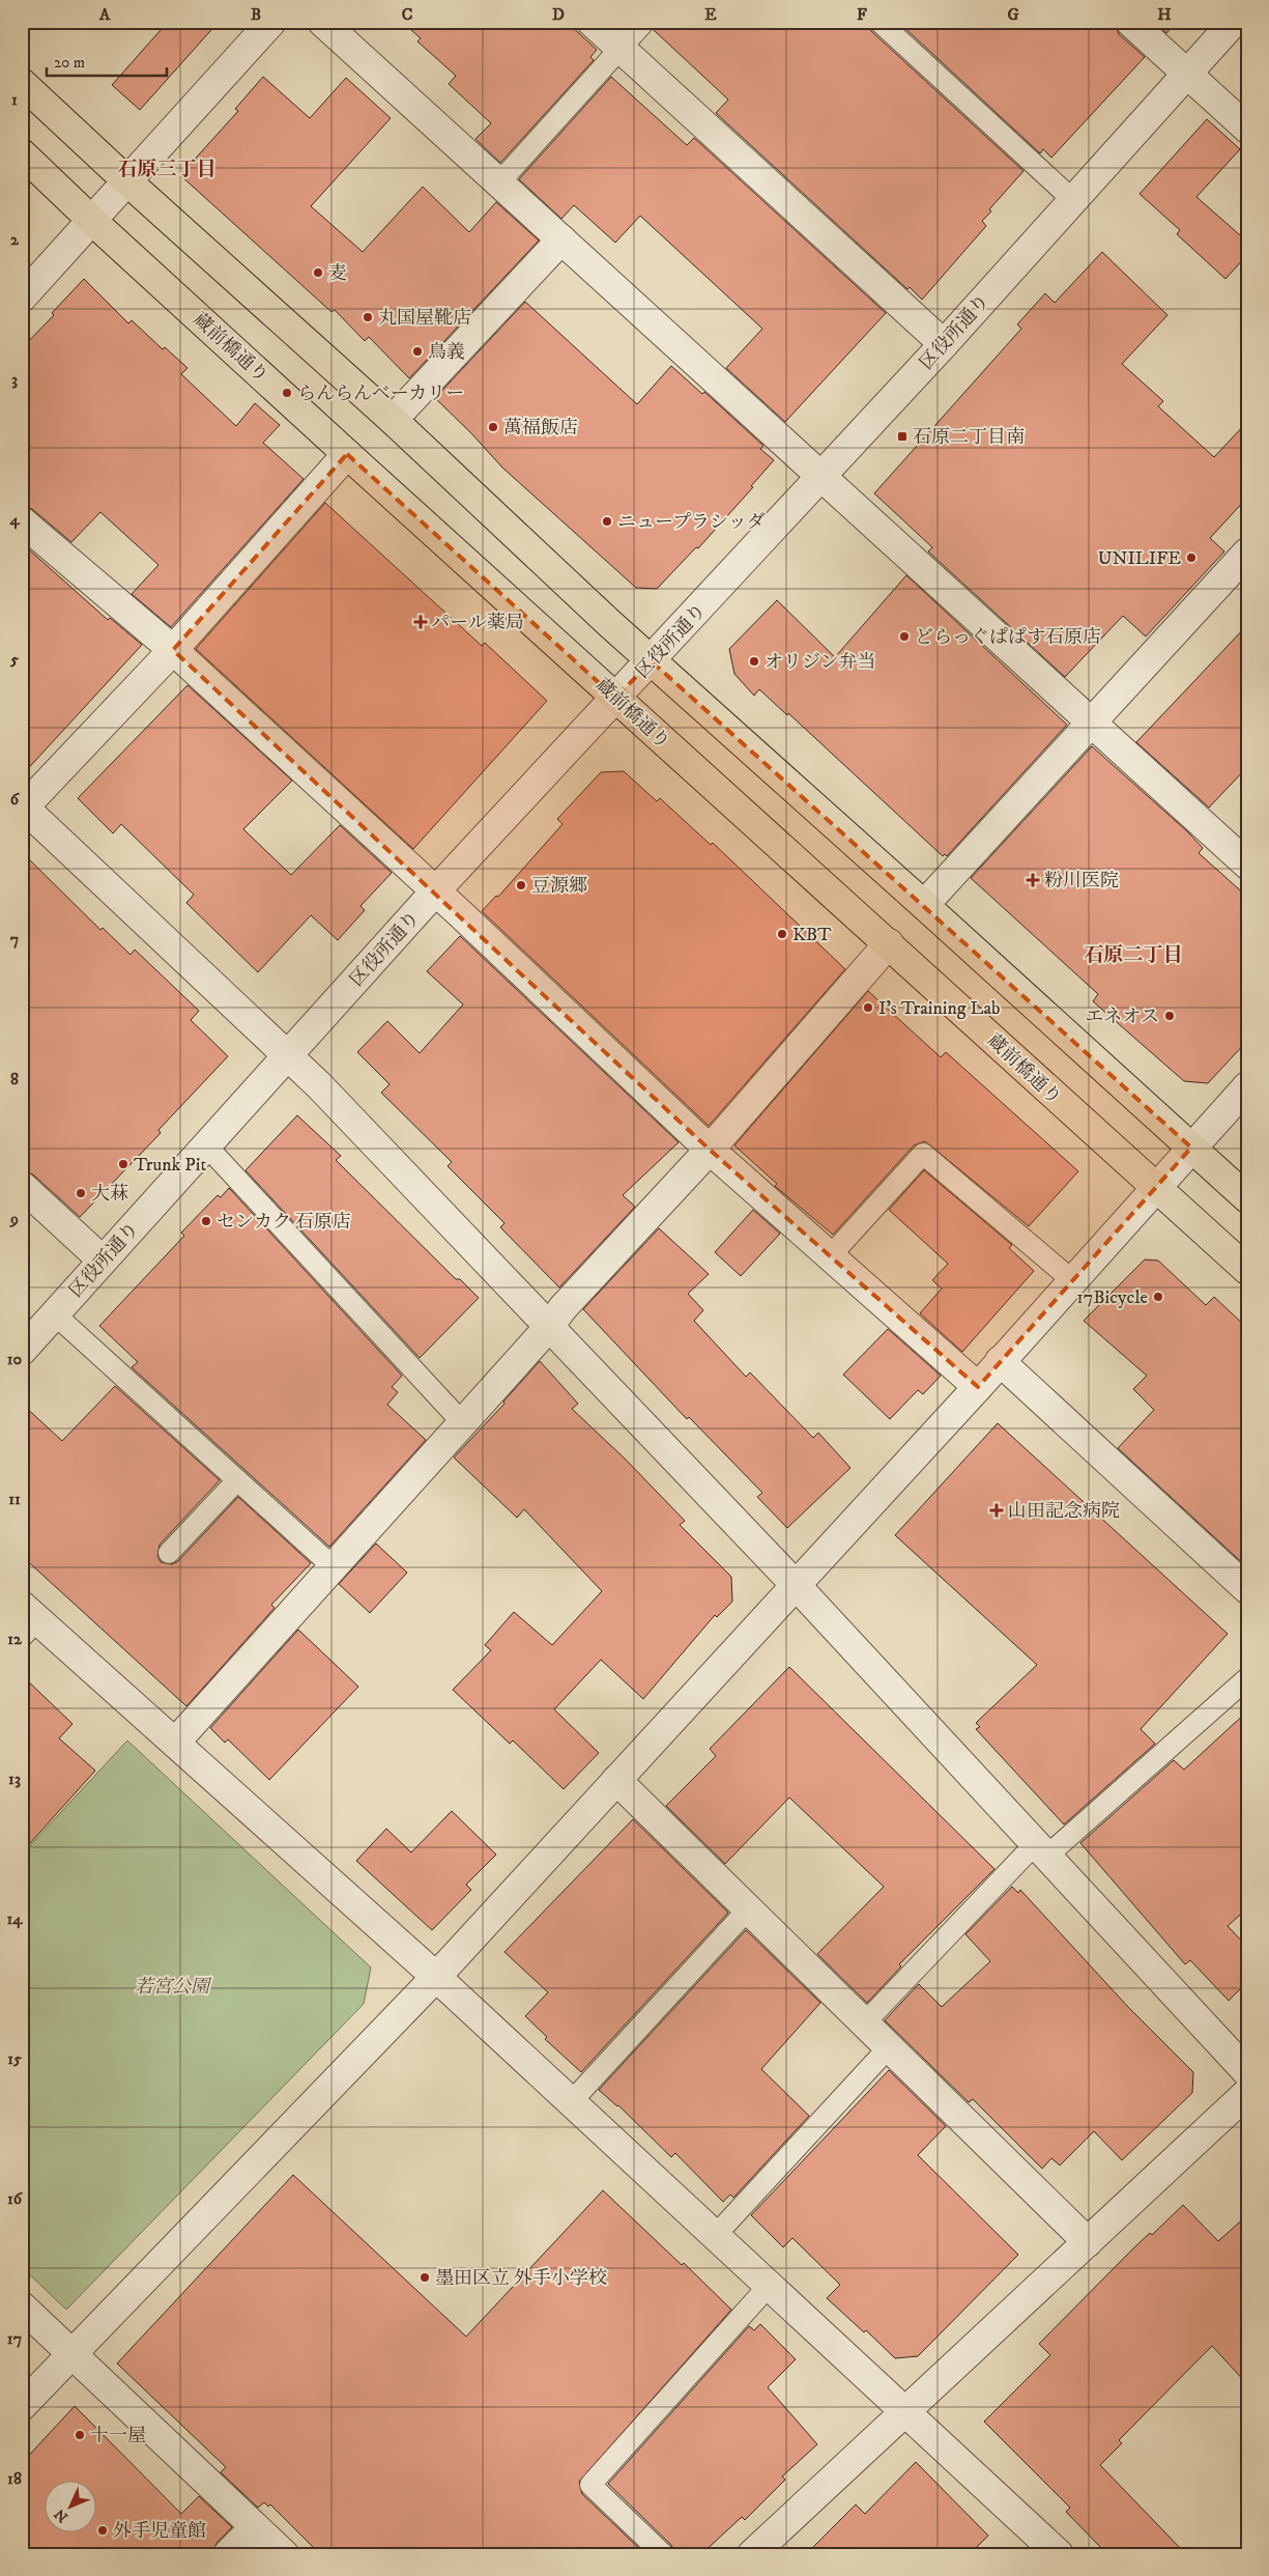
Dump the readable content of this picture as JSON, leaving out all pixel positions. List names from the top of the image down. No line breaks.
{"streets":{"main road":["蔵前橋通り"],"street":["区役所通り"]},"crossings":[["区役所通り","蔵前橋通り"]],"districts":["石原三丁目","石原二丁目"],"parks":["若宮公園"],"places":{"other":["麦","丸国屋靴店","鳥義","らんらんベーカリー","萬福飯店","ニュープラシッダ","UNILIFE","どらっぐぱぱす石原店","オリジン弁当","豆源郷","KBT","I's Training Lab","エネオス","Trunk Pit","大菻","センカク 石原店","17Bicycle","墨田区立 外手小学校","十一屋","外手児童館"],"transit":["石原二丁目南"],"health":["パール薬局","粉川医院","山田記念病院"]},"scale_bar":"20 m","north":"bottom left","grid":{"columns":["A","B","C","D","E","F","G","H"],"rows":["1","2","3","4","5","6","7","8","9","10","11","12","13","14","15","16","17","18"]}}
